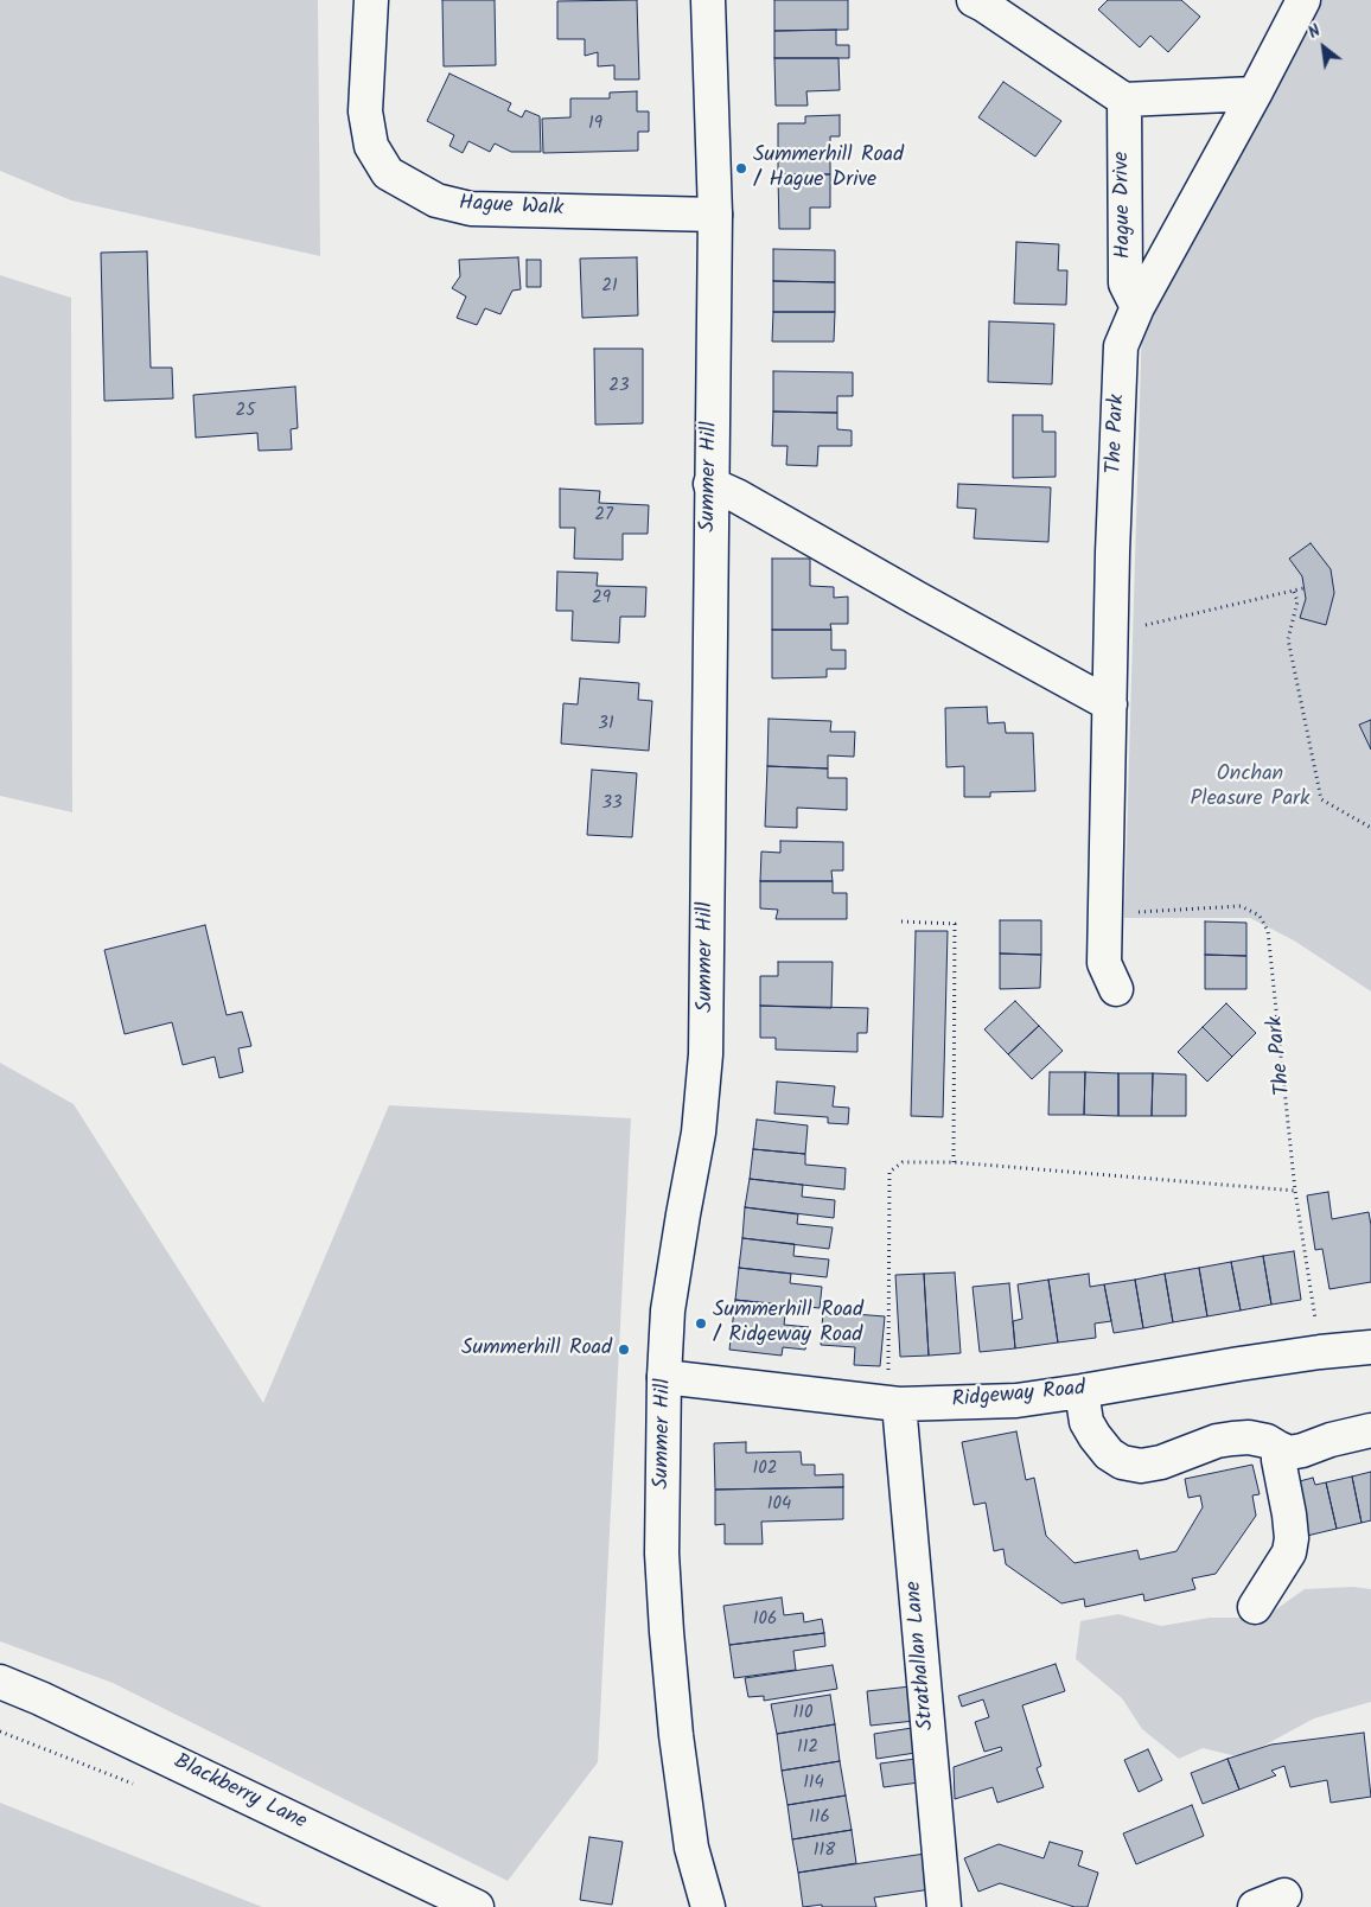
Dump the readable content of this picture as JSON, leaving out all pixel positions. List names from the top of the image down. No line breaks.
{"streets":{"street":["Hague Drive","Hague Walk","The Park","Summer Hill","Ridgeway Road","Strathallan Lane","Blackberry Lane"]},"crossings":[["Hague Drive","The Park"],["Hague Walk","Summer Hill"],["The Park","Ridgeway Road"],["Summer Hill","Ridgeway Road"],["Ridgeway Road","Strathallan Lane"]],"parks":["Onchan Pleasure Park"],"places":["Summerhill Road / Hague Drive","Summerhill Road / Ridgeway Road","Summerhill Road"],"house_numbers":["19","21","23","25","27","29","31","33","102","104","106","110","112","114","116","118"],"north":"top left"}
